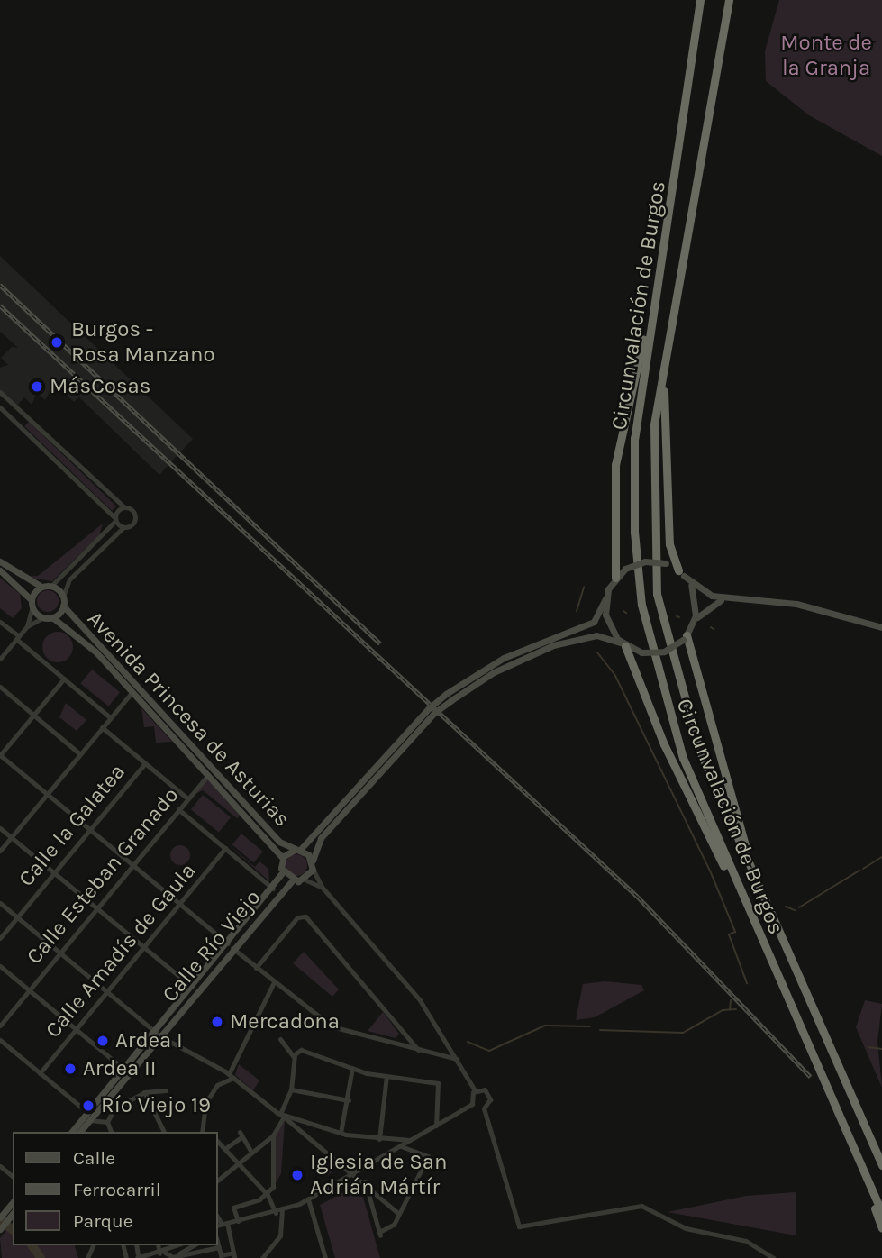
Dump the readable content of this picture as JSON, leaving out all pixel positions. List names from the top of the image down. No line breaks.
{"streets":{"highway":["Circunvalación de Burgos"],"main road":["Avenida Princesa de Asturias","Calle Río Viejo"],"street":["Calle la Galatea","Calle Esteban Granado","Calle Amadís de Gaula"]},"crossings":[["Avenida Princesa de Asturias","Calle Río Viejo"]],"parks":["Monte de la Granja"],"places":["Burgos - Rosa Manzano","MásCosas","Mercadona","Ardea I","Ardea II","Río Viejo 19","Iglesia de San Adrián Mártír"],"legend":["Calle","Ferrocarril","Parque"]}
